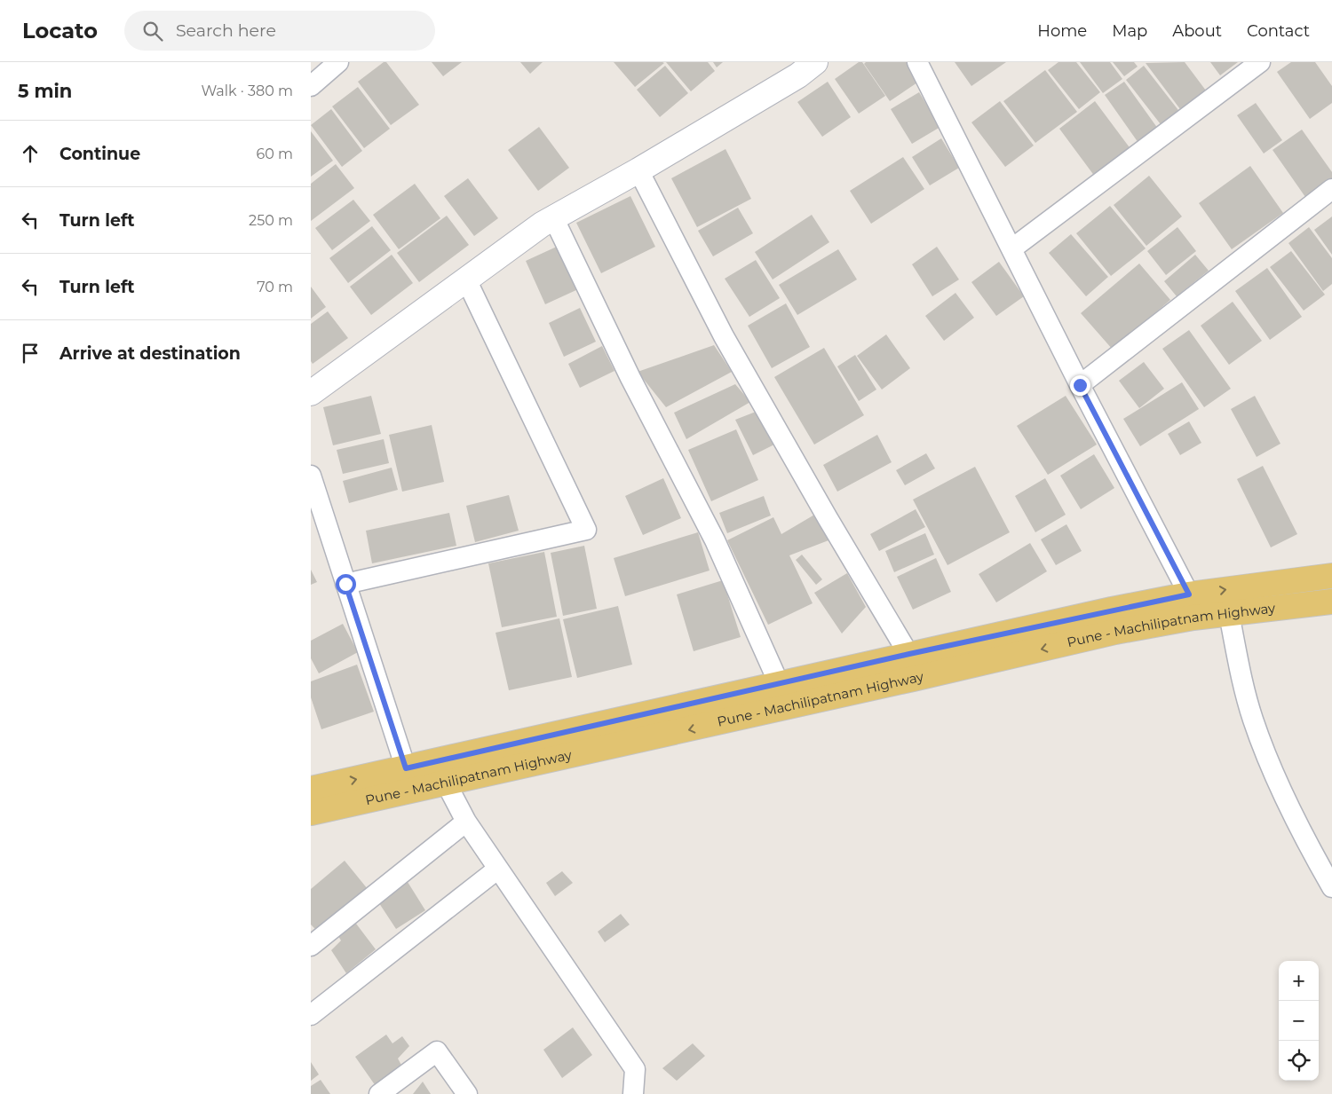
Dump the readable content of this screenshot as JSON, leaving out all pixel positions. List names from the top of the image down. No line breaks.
{"streets":{"main road":["Pune - Machilipatnam Highway"]},"page":{"header":"Locato","search":"Search here","nav":["Home","Map","About","Contact"],"heading":["5 min","Walk · 380 m"],"list":[["Continue","60 m"],["Turn left","250 m"],["Turn left","70 m"],"Arrive at destination"],"map_buttons":["+","−"]}}
